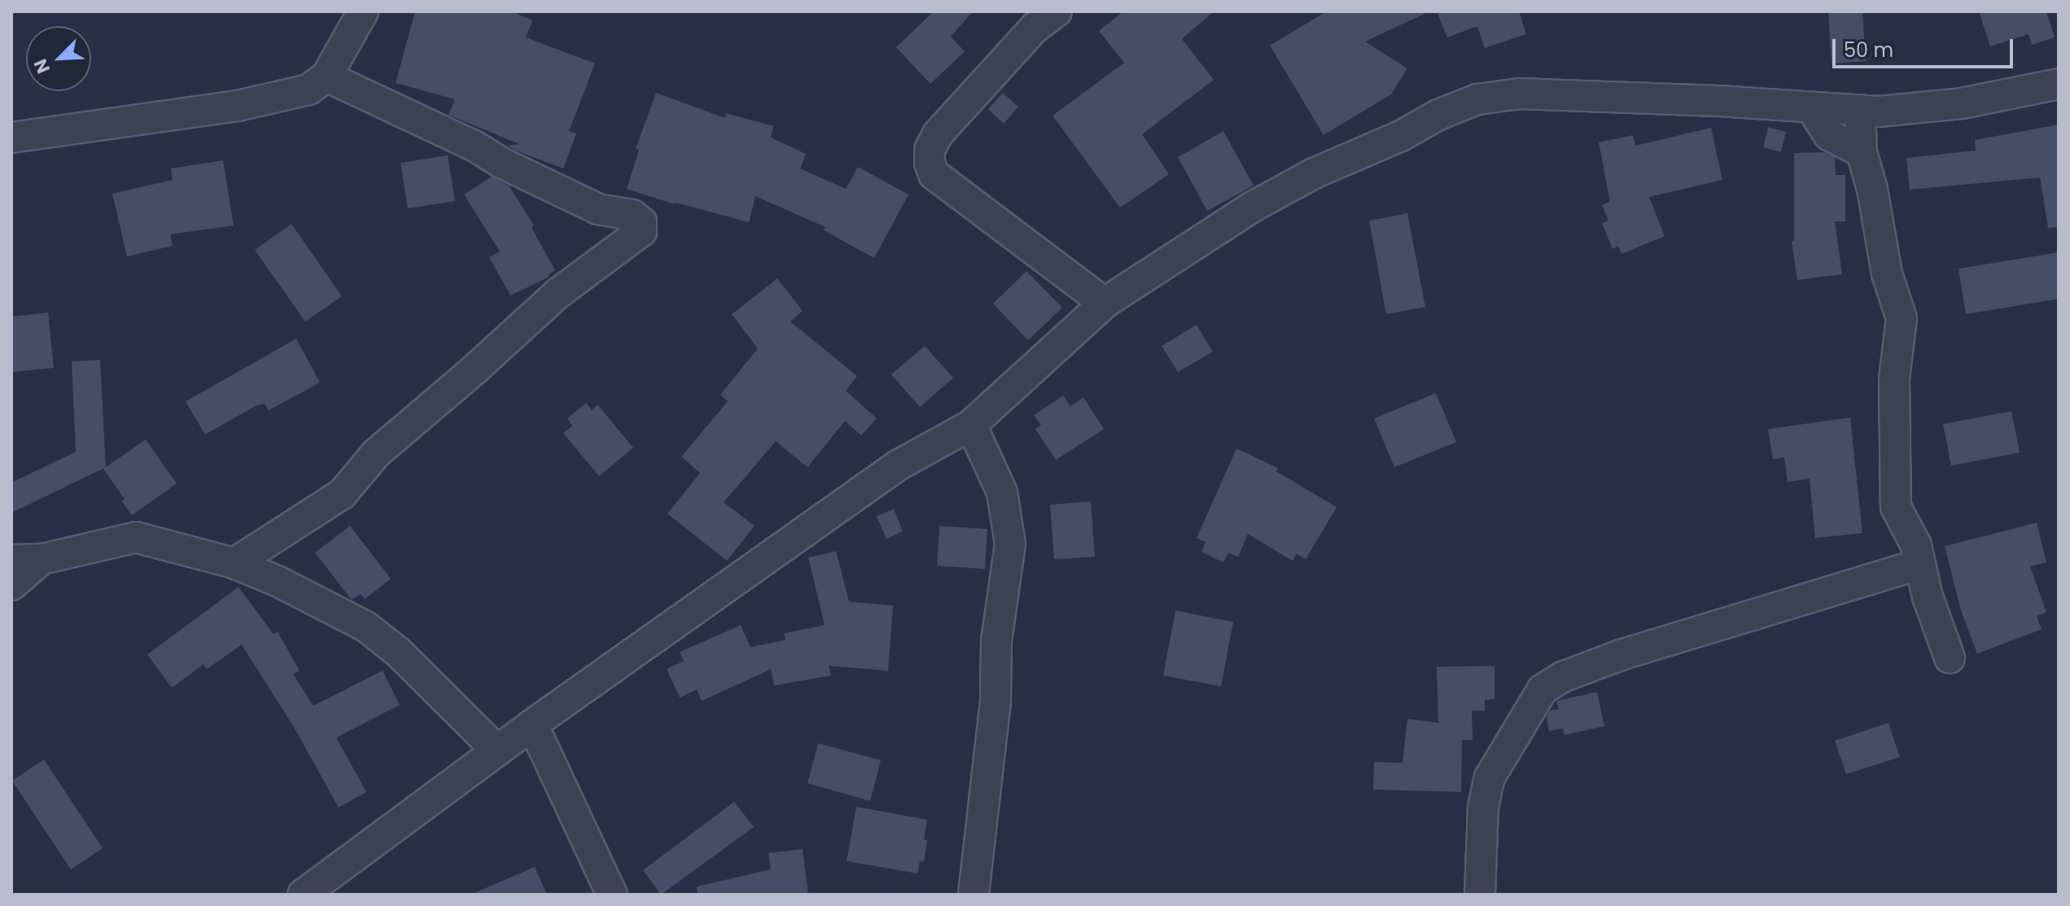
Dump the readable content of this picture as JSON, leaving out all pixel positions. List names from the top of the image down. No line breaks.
{"scale_bar":"50 m","north":"bottom left"}
